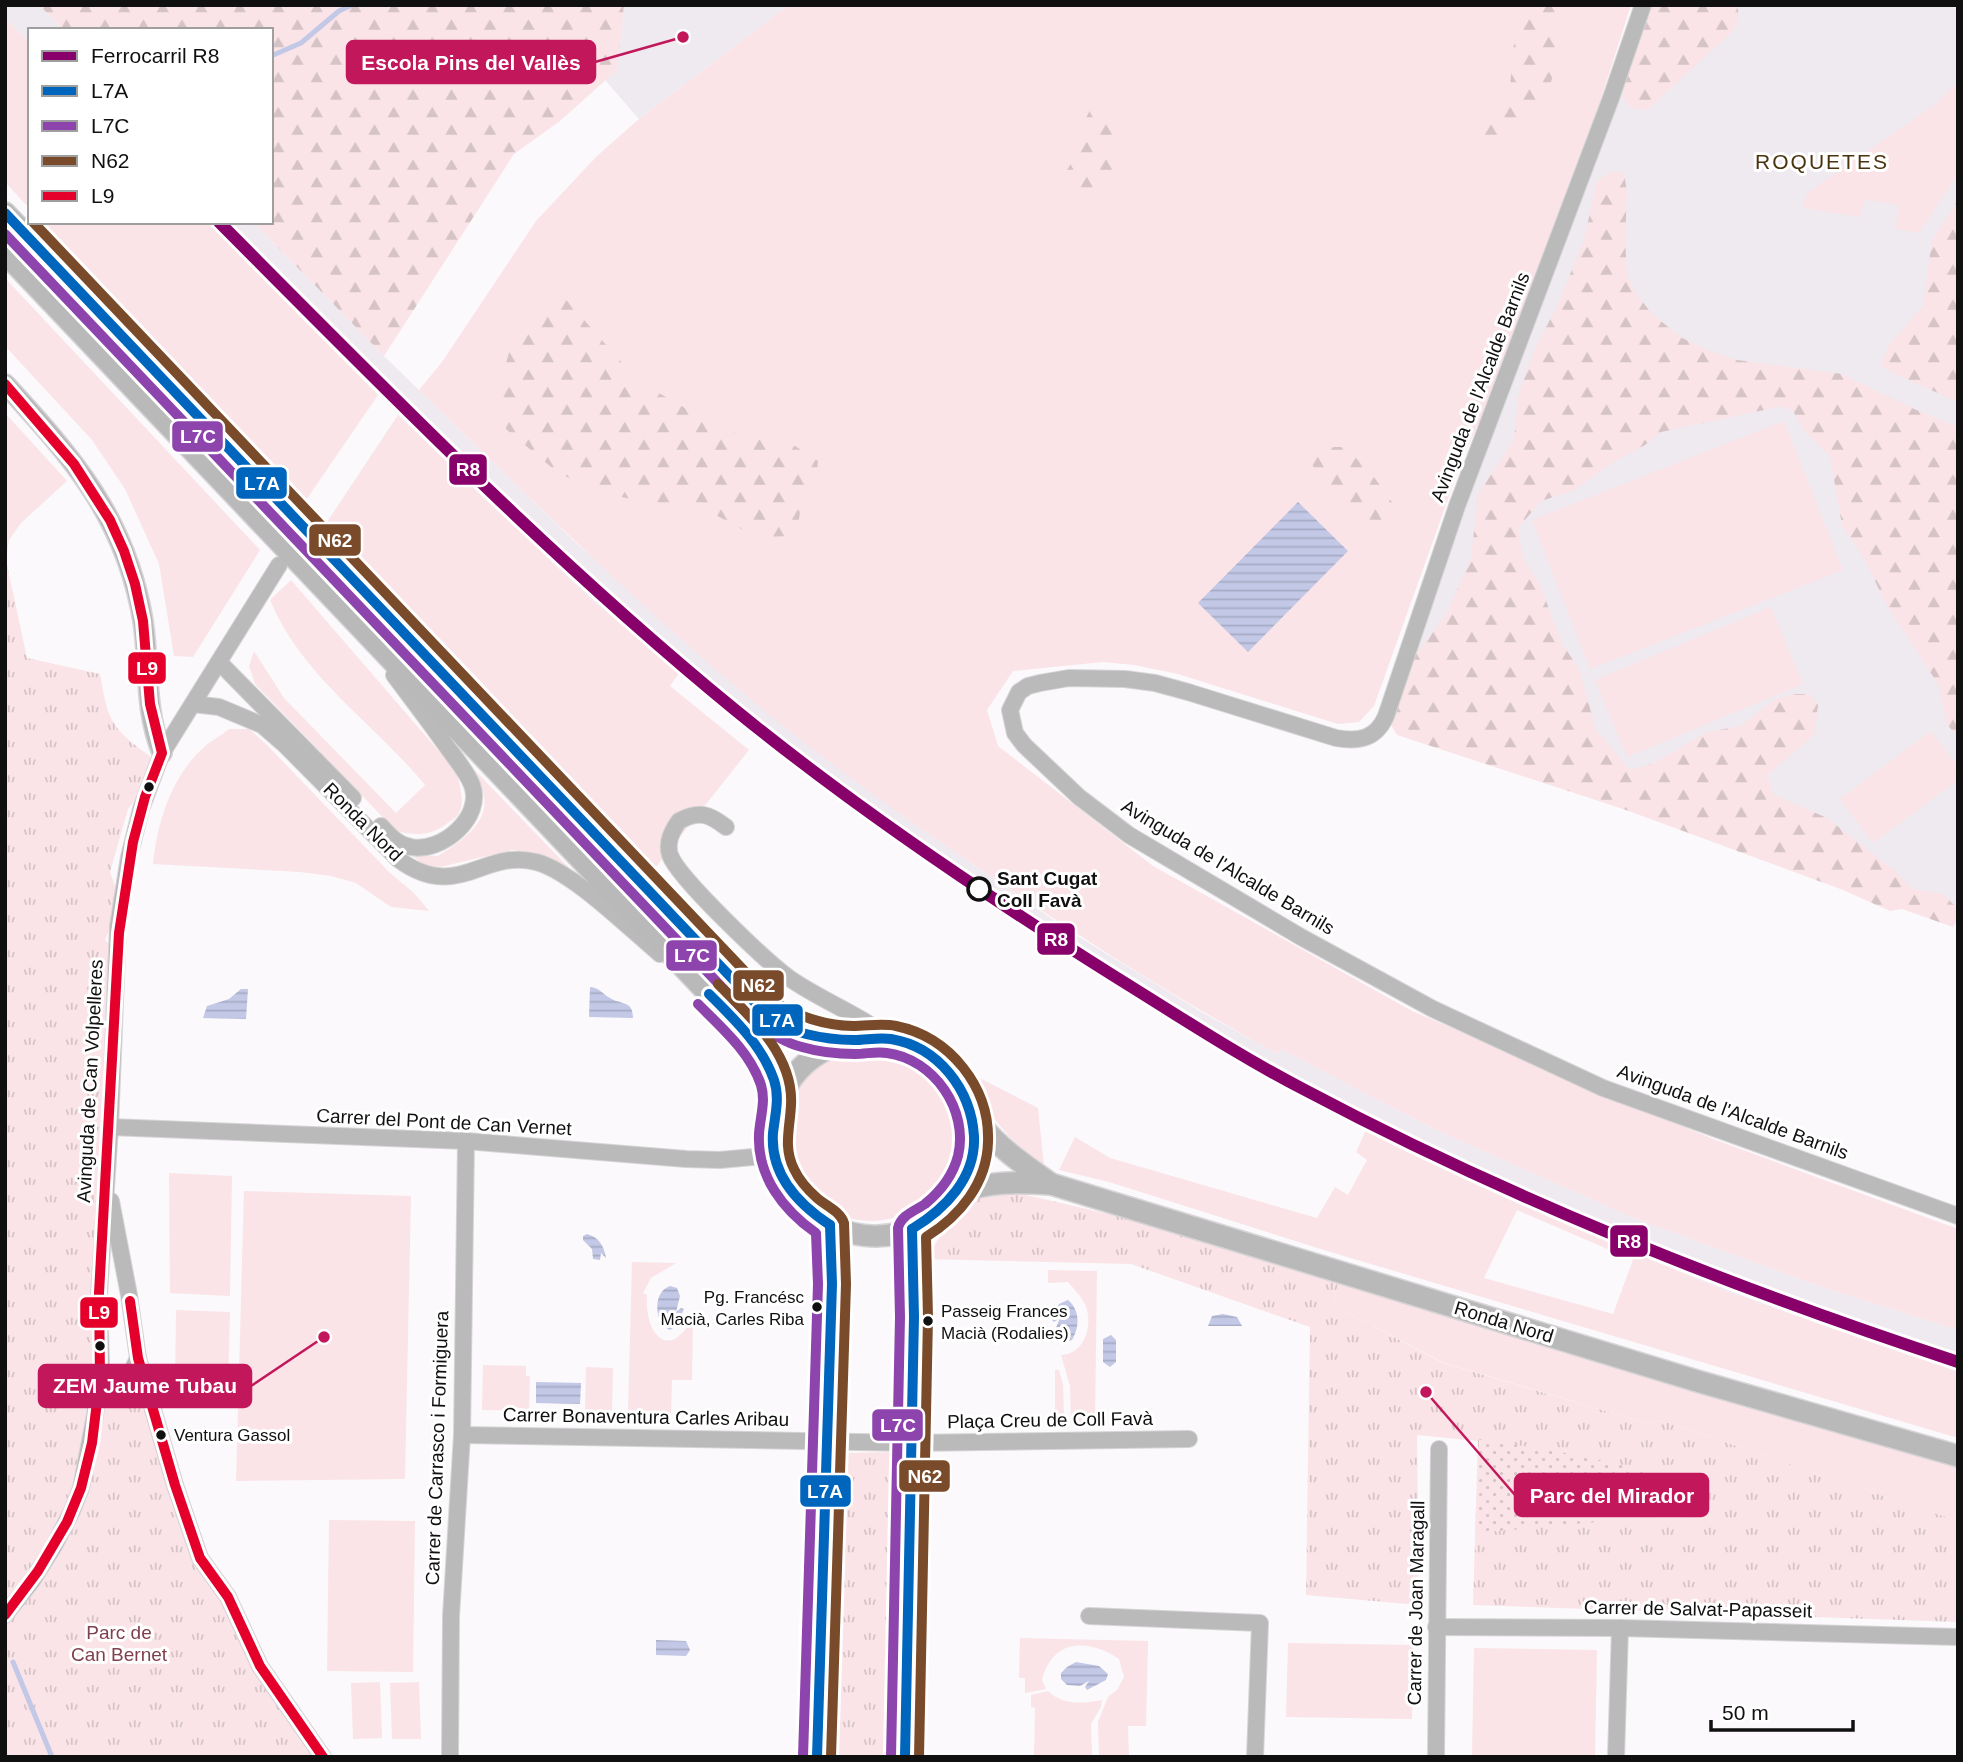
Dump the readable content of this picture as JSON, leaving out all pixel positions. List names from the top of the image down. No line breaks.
{"streets":{"main road":["Ronda Nord"],"street":["Avinguda de l'Alcalde Barnils","Avinguda de Can Volpelleres","Carrer del Pont de Can Vernet","Carrer Bonaventura Carles Aribau","Plaça Creu de Coll Favà","Carrer de Carrasco i Formiguera","Carrer de Joan Maragall","Carrer de Salvat-Papasseit"]},"crossings":[["Ronda Nord","Avinguda de Can Volpelleres"],["Ronda Nord","Carrer del Pont de Can Vernet"],["Avinguda de Can Volpelleres","Carrer del Pont de Can Vernet"],["Carrer del Pont de Can Vernet","Carrer de Carrasco i Formiguera"],["Carrer Bonaventura Carles Aribau","Plaça Creu de Coll Favà"],["Carrer Bonaventura Carles Aribau","Carrer de Carrasco i Formiguera"],["Carrer de Joan Maragall","Carrer de Salvat-Papasseit"]],"districts":["ROQUETES"],"parks":["Parc de Can Bernet"],"places":["Escola Pins del Vallès","Sant Cugat Coll Favà","Pg. Francésc Macià, Carles Riba","Passeig Frances Macià (Rodalies)","ZEM Jaume Tubau","Parc del Mirador","Ventura Gassol"],"lines":["transit line L7A","rail line R8","transit line N62","transit line L7C","transit line L9"],"legend":["Ferrocarril R8","L7A","L7C","N62","L9"],"scale_bar":"50 m"}
